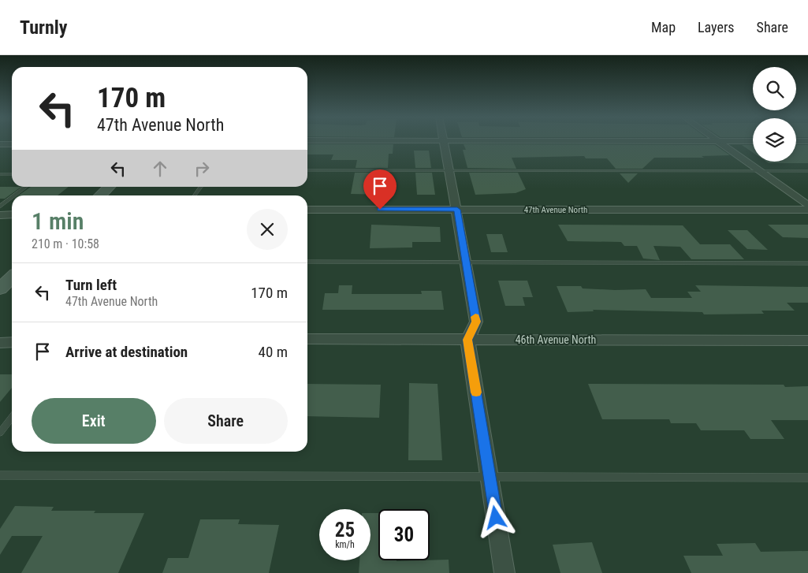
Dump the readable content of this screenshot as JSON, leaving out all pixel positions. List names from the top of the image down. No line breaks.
{"streets":{"street":["47th Avenue North","46th Avenue North"]},"page":{"header":"Turnly","nav":["Map","Layers","Share"],"turn":["170 m","47th Avenue North"],"heading":["1 min","210 m · 10:58"],"list":[{"name":"Turn left","note":"47th Avenue North","value":"170 m"},{"name":"Arrive at destination","value":"40 m"}],"buttons":["Exit","Share"],"speed":"25 km/h","limit":"30"}}
